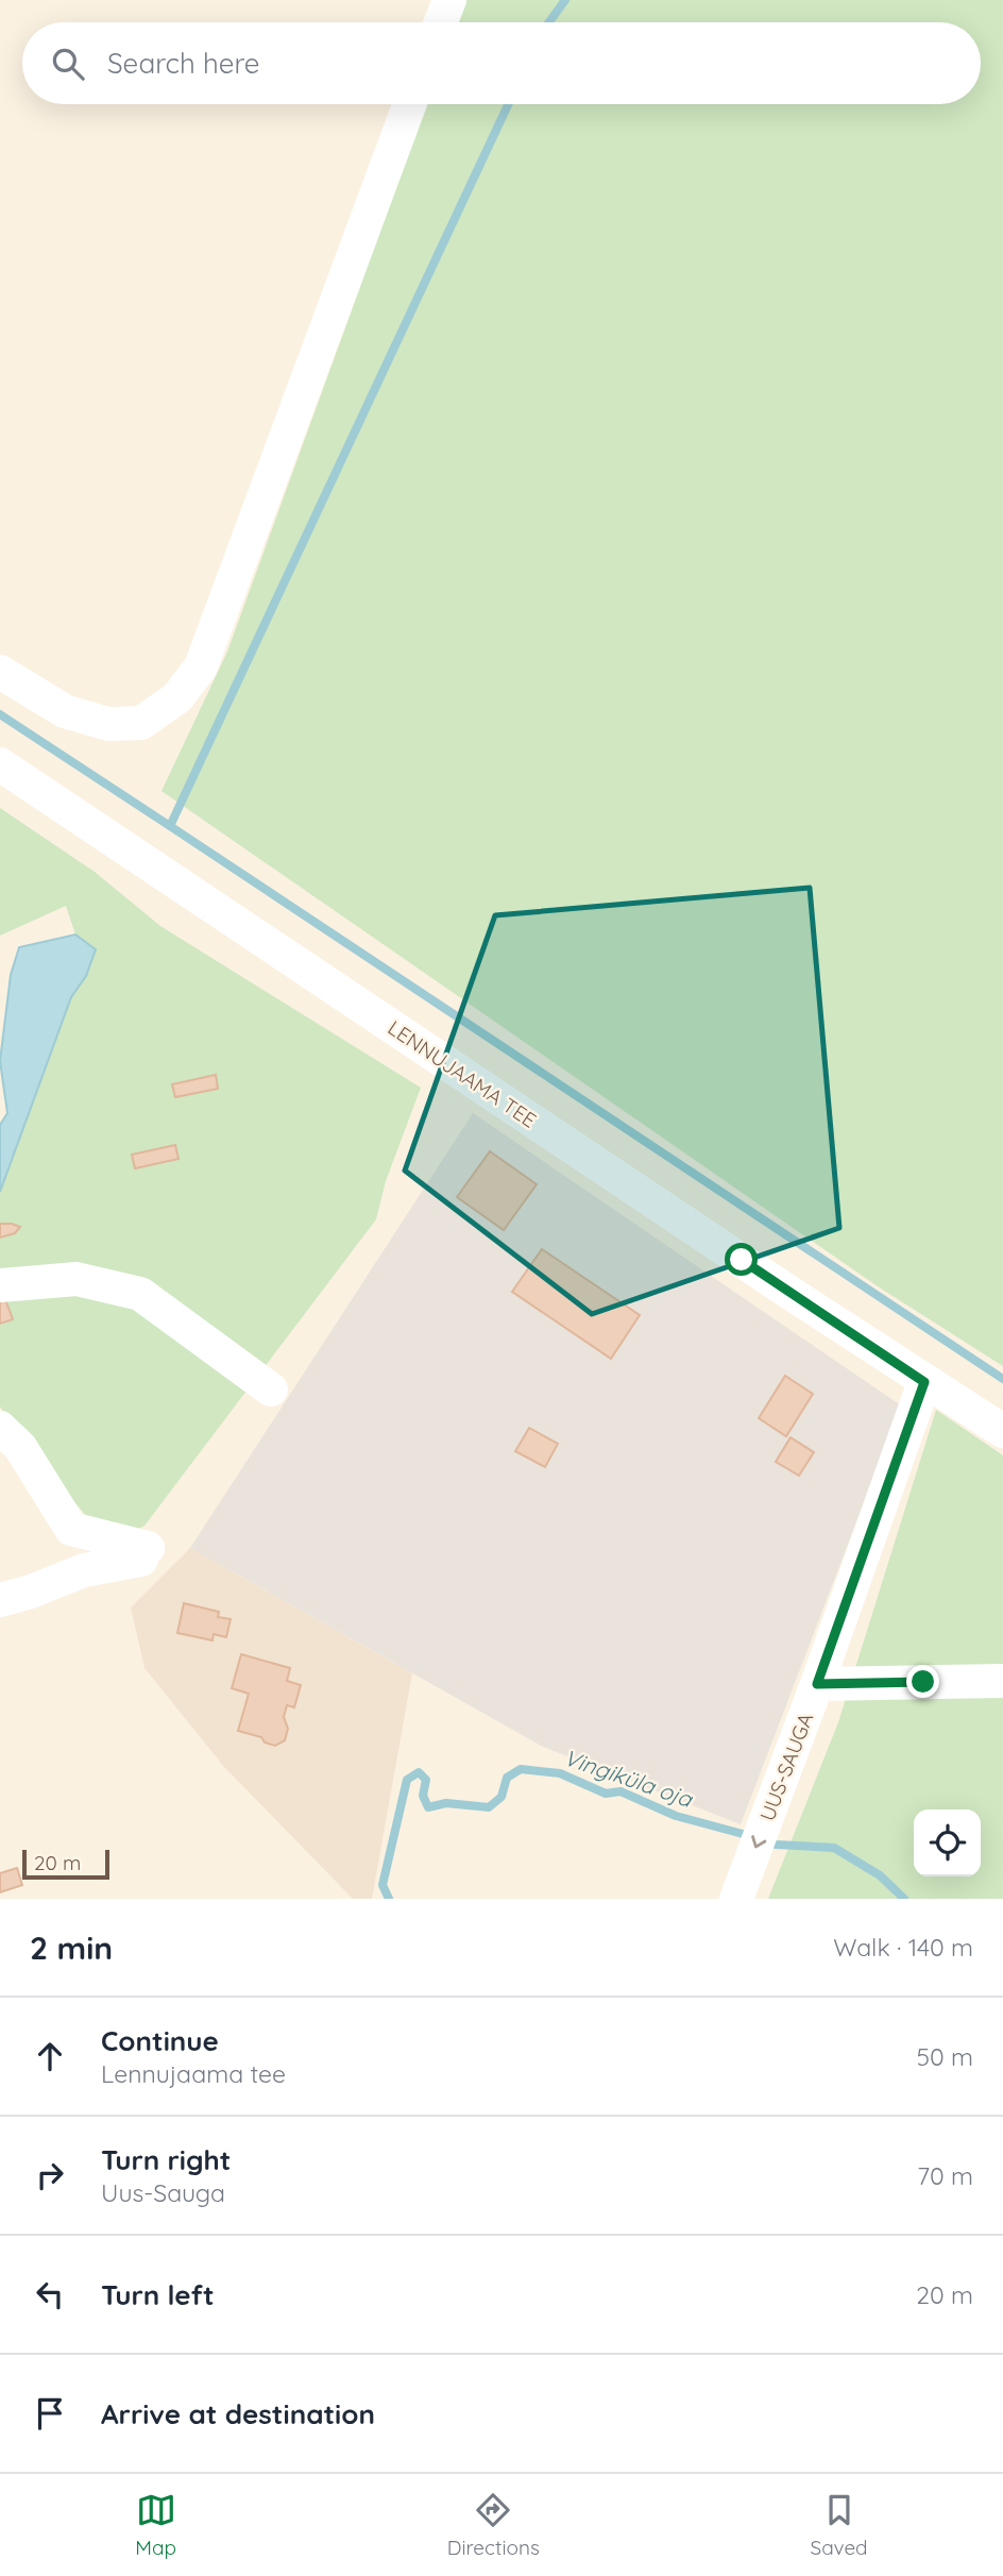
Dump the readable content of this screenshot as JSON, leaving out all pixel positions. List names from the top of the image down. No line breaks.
{"streets":{"street":["LENNUJAAMA TEE","UUS-SAUGA"]},"crossings":[["LENNUJAAMA TEE","UUS-SAUGA"]],"one_way":["UUS-SAUGA"],"water":["Vingiküla oja"],"scale_bar":"20 m","page":{"search":"Search here","scale":"20 m","heading":["2 min","Walk · 140 m"],"list":[["Continue","Lennujaama tee","50 m"],["Turn right","Uus-Sauga","70 m"],["Turn left","20 m"],"Arrive at destination"],"nav":["Map","Directions","Saved"]}}
